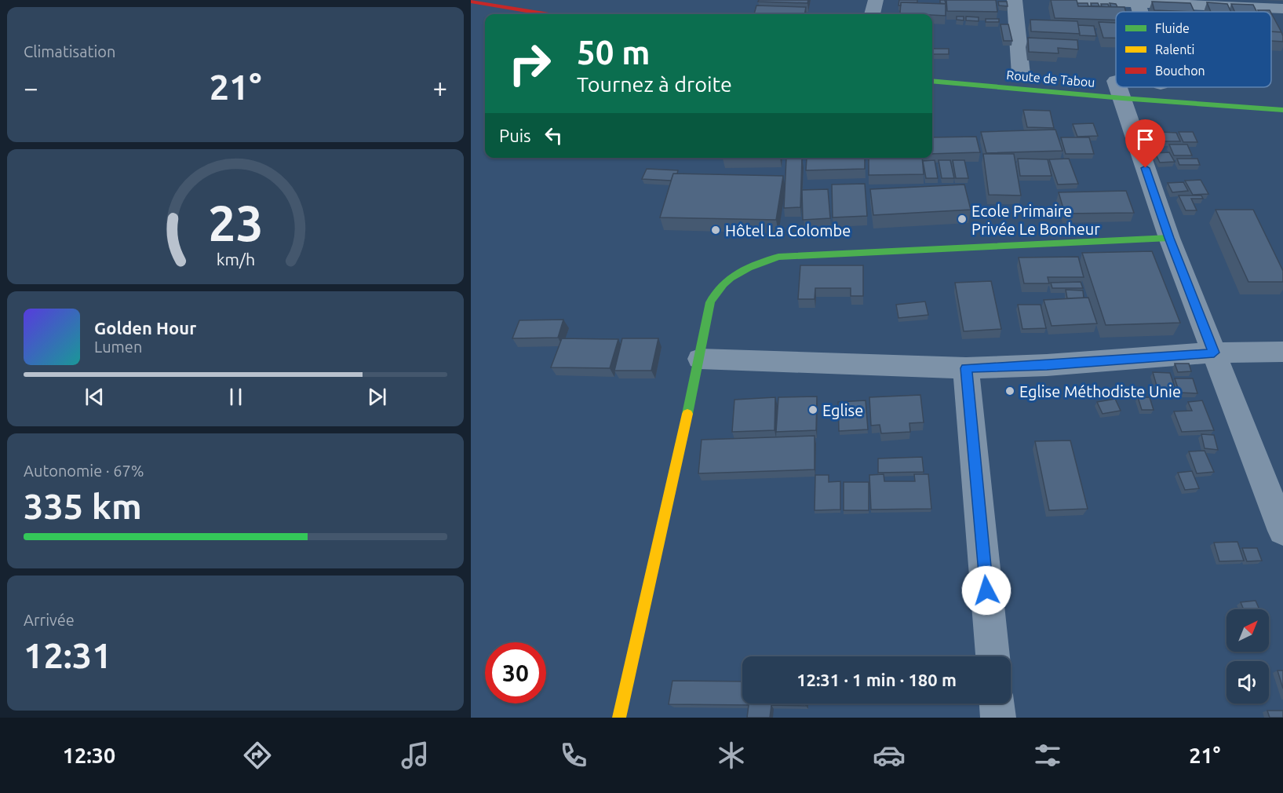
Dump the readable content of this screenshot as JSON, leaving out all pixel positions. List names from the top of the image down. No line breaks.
{"streets":{"street":["Route de Tabou"]},"places":["Ecole Primaire Privée Le Bonheur","Hôtel La Colombe","Eglise Méthodiste Unie","Eglise"],"legend":["Fluide","Ralenti","Bouchon"],"north":"top right","page":{"tile":["Climatisation",["Autonomie · 67%","335 km"],["Arrivée","12:31"]],"turn":["50 m","Tournez à droite"],"heat":["−","21°","+"],"then":"Puis","song":["Golden Hour","Lumen"],"limit":"30","trip":"12:31 · 1 min · 180 m","tabs":["12:30","21°"],"gauge":["23","km/h"]}}
